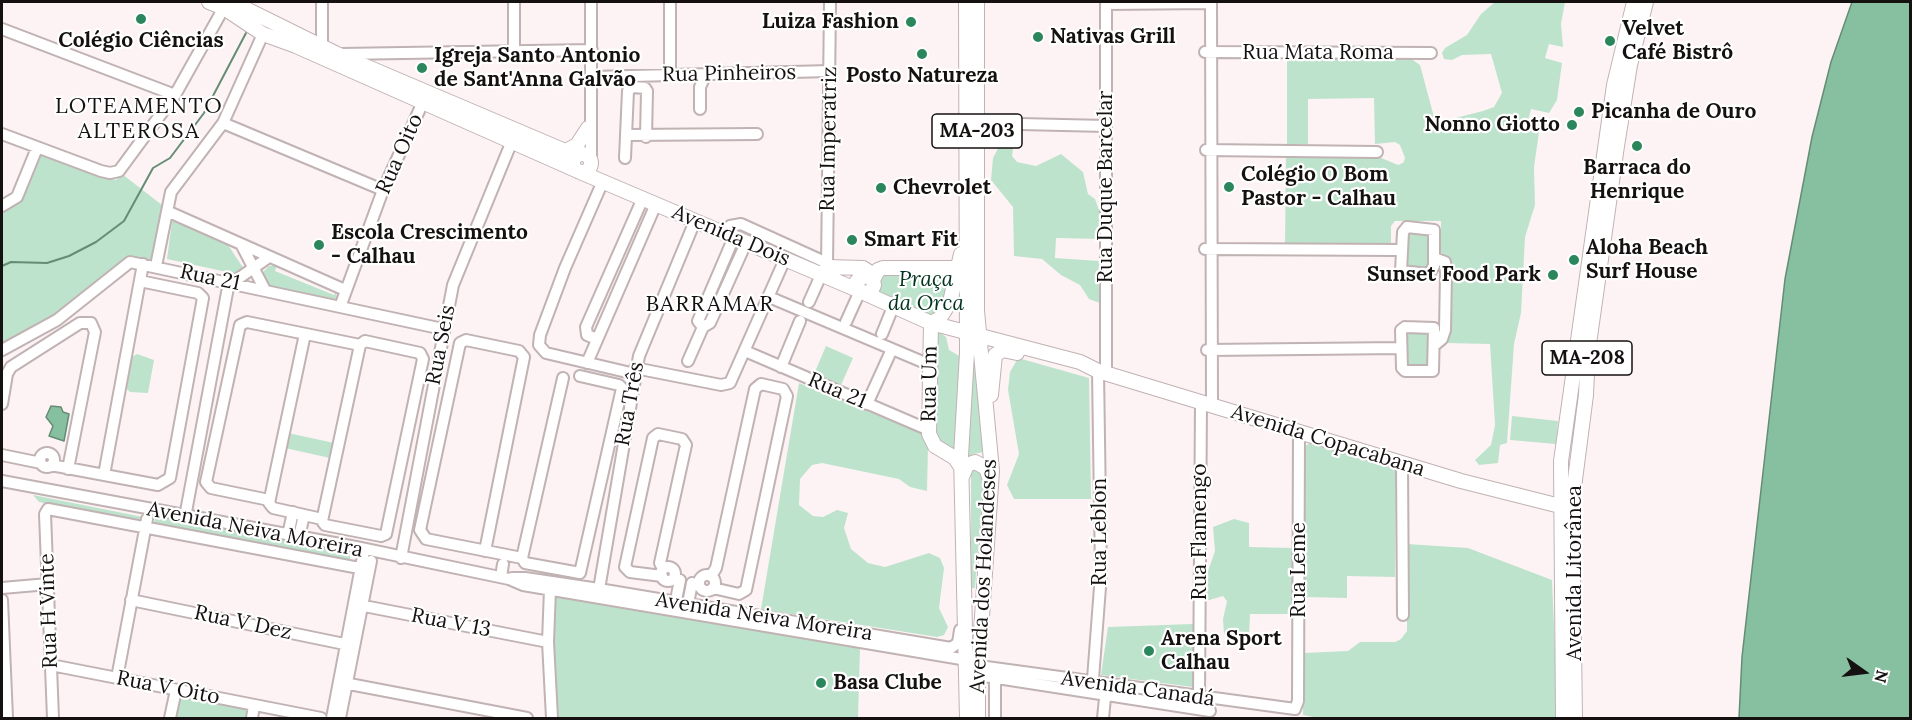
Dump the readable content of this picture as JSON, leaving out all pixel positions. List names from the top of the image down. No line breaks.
{"streets":{"main road":["MA-203","Avenida Dois","MA-208","Rua Um","Avenida Copacabana","Avenida Litorânea","Avenida dos Holandeses"],"street":["Rua Mata Roma","Rua Pinheiros","Rua Imperatriz","Rua Oito","Rua Duque Barcelar","Rua 21","Rua Seis","Rua Três","Avenida Neiva Moreira","Rua Leblon","Rua Flamengo","Rua Leme","Rua H Vinte","Rua V Dez","Rua V 13","Rua V Oito","Avenida Canadá"]},"crossings":[["Rua Mata Roma","Rua Flamengo"],["Rua Pinheiros","Rua Imperatriz"],["MA-203","Avenida dos Holandeses"],["Rua Imperatriz","Avenida Dois"],["Rua Oito","Rua 21"],["Rua Duque Barcelar","Avenida Copacabana"],["Rua Duque Barcelar","Rua Leblon"],["Avenida Dois","Rua Um"],["Avenida Dois","Rua Três"],["Avenida Dois","Avenida Copacabana"],["Avenida Dois","Avenida dos Holandeses"],["Rua 21","Rua Seis"],["Rua 21","Rua Um"],["Rua Seis","Avenida Neiva Moreira"],["Rua Um","Avenida dos Holandeses"],["Rua Três","Avenida Neiva Moreira"],["Avenida Copacabana","Rua Leblon"],["Avenida Copacabana","Rua Flamengo"],["Avenida Copacabana","Rua Leme"],["Avenida Copacabana","Avenida Litorânea"],["Avenida Copacabana","Avenida dos Holandeses"],["Avenida Neiva Moreira","Avenida dos Holandeses"],["Avenida Neiva Moreira","Avenida Canadá"],["Rua Leblon","Avenida Canadá"],["Rua Flamengo","Avenida Canadá"],["Rua Leme","Avenida Canadá"],["Avenida dos Holandeses","Avenida Canadá"],["Rua H Vinte","Rua V Oito"]],"districts":["LOTEAMENTO ALTEROSA","BARRAMAR"],"parks":["Praça da Orca"],"places":["Colégio Ciências","Luiza Fashion","Nativas Grill","Velvet Café Bistrô","Posto Natureza","Igreja Santo Antonio de Sant'Anna Galvão","Picanha de Ouro","Nonno Giotto","Barraca do Henrique","Colégio O Bom Pastor - Calhau","Chevrolet","Smart Fit","Escola Crescimento - Calhau","Aloha Beach Surf House","Sunset Food Park","Arena Sport Calhau","Basa Clube"],"north":"right"}
